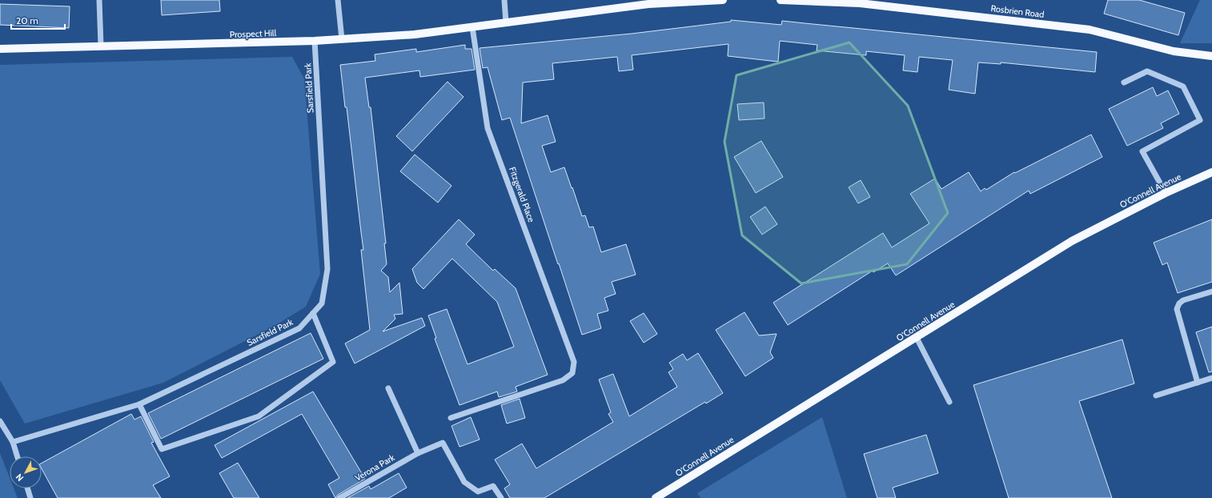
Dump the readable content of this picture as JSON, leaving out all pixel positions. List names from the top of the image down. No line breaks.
{"streets":{"main road":["Rosbrien Road","Prospect Hill","O'Connell Avenue"],"street":["Sarsfield Park","Fitzgerald Place","Verona Park"]},"crossings":[["Prospect Hill","Sarsfield Park"],["Prospect Hill","Fitzgerald Place"]],"scale_bar":"20 m","north":"bottom left"}
